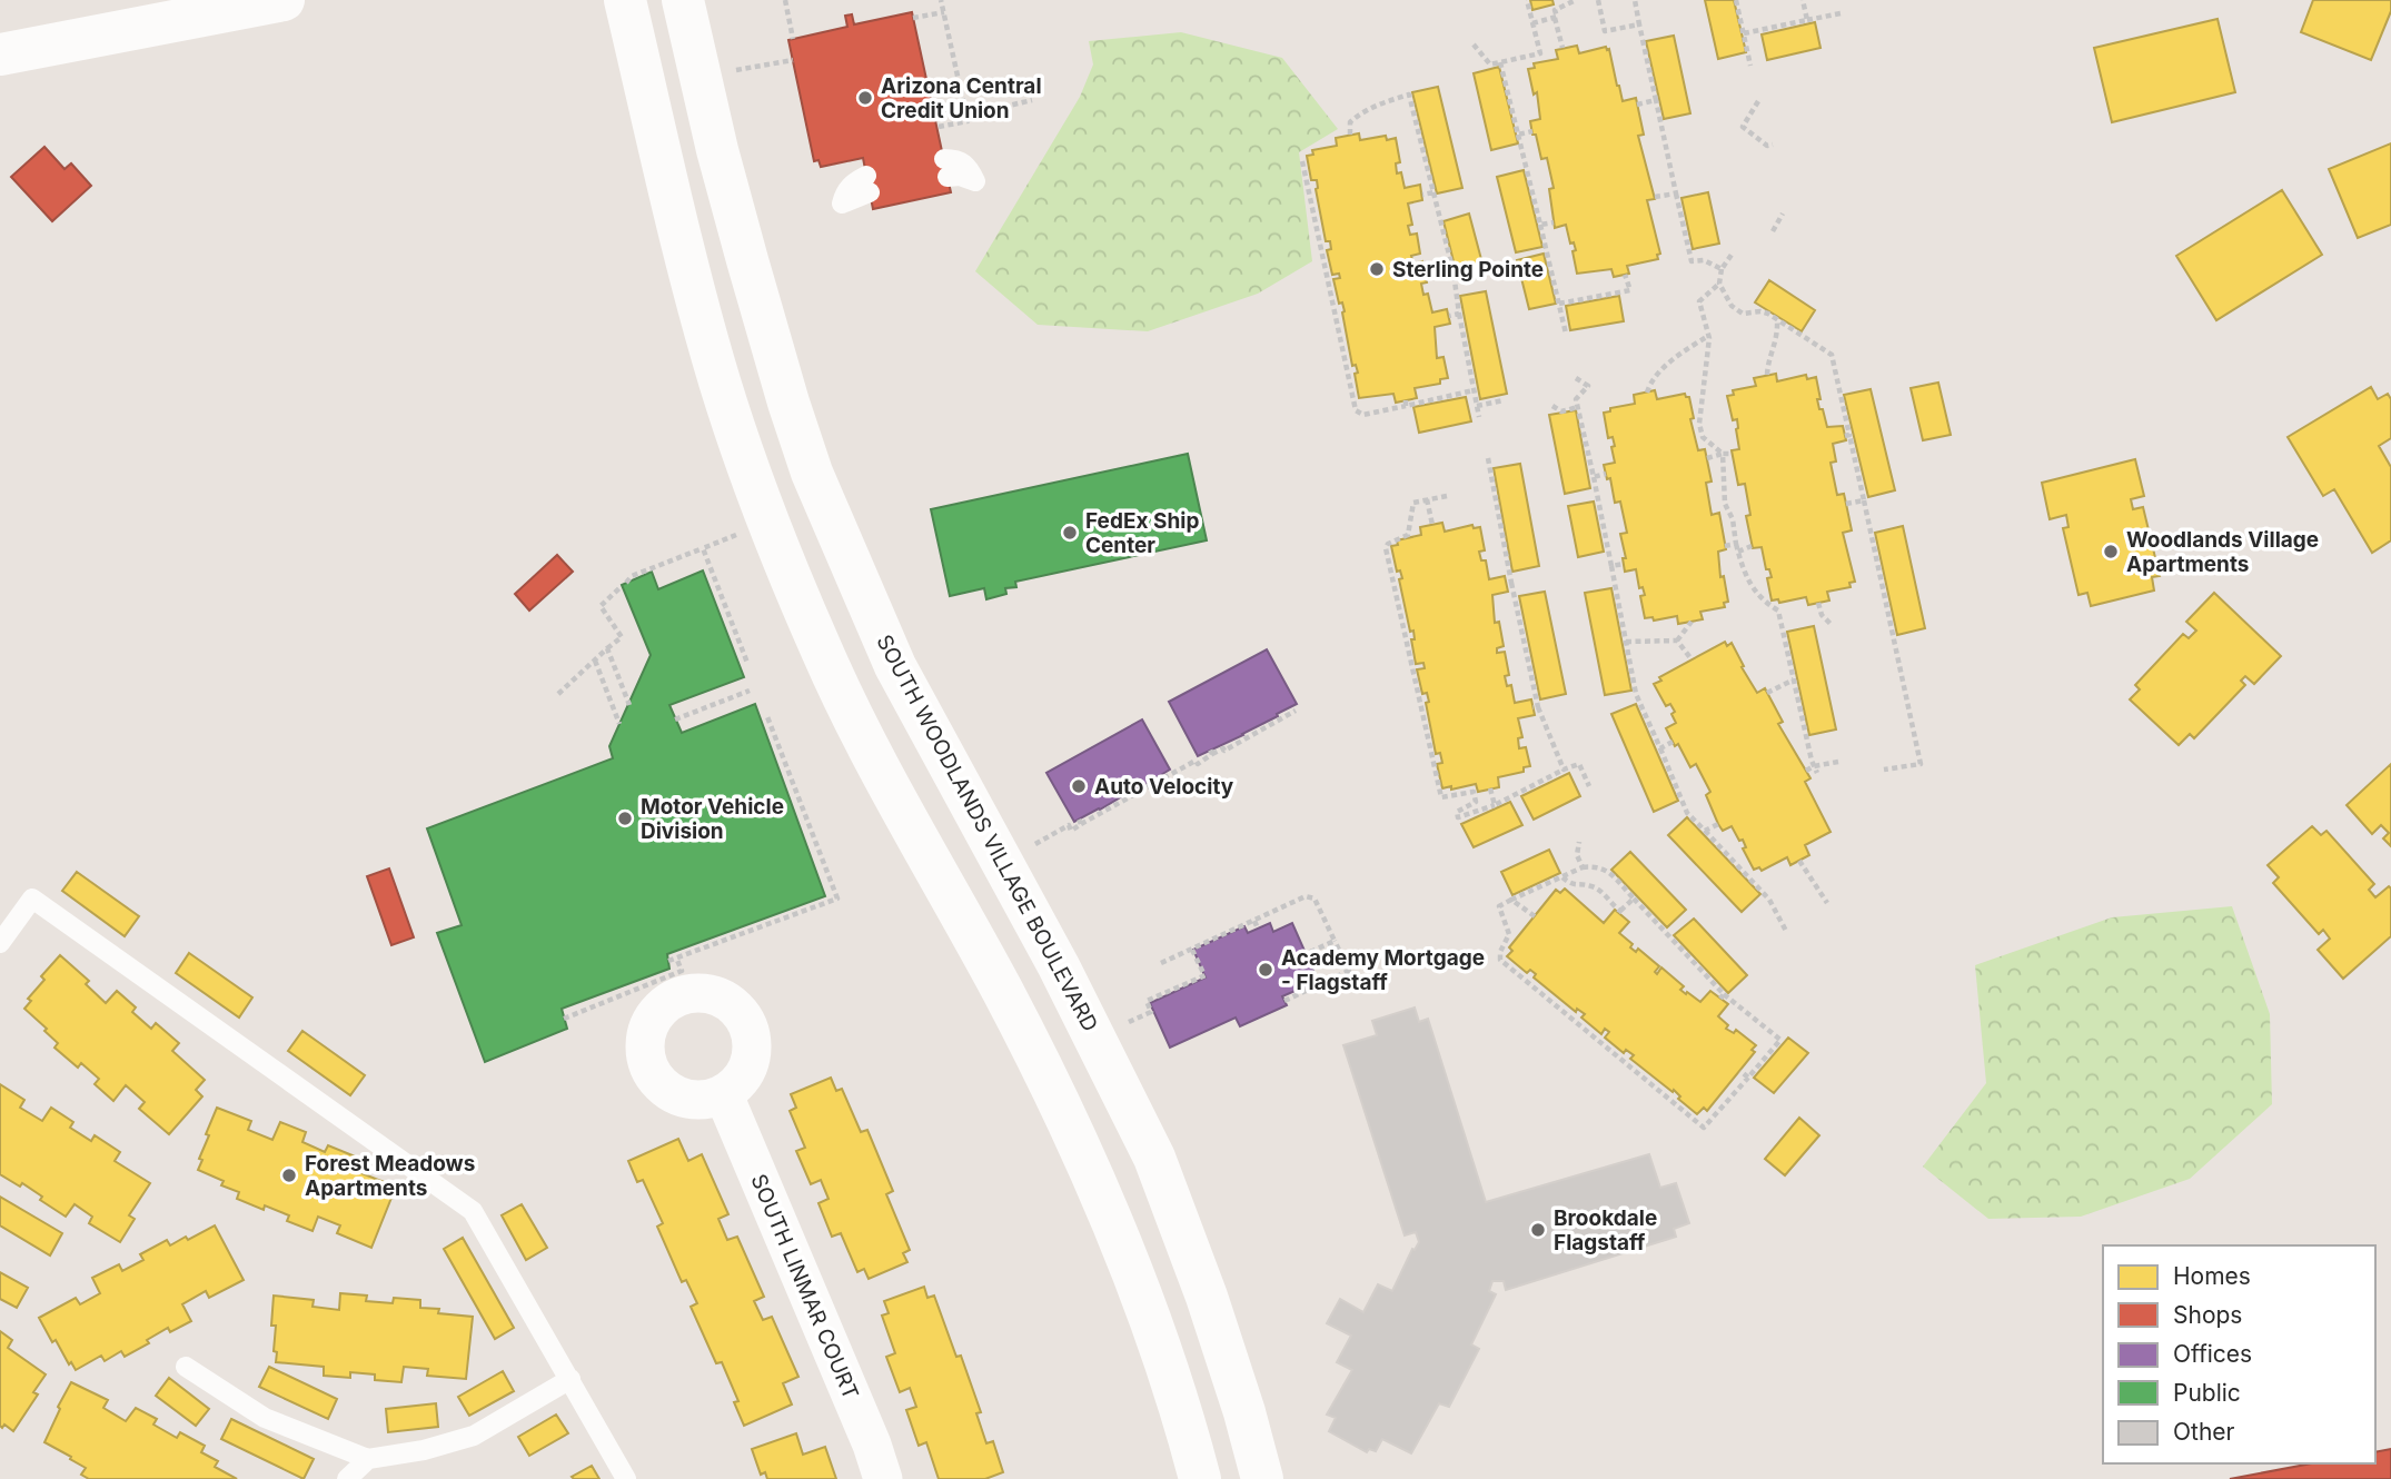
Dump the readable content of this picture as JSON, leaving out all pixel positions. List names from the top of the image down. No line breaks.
{"streets":{"street":["SOUTH WOODLANDS VILLAGE BOULEVARD","SOUTH LINMAR COURT"]},"places":["Arizona Central Credit Union","Sterling Pointe","FedEx Ship Center","Woodlands Village Apartments","Auto Velocity","Motor Vehicle Division","Academy Mortgage - Flagstaff","Forest Meadows Apartments","Brookdale Flagstaff"],"legend":["Homes","Shops","Offices","Public","Other"]}
